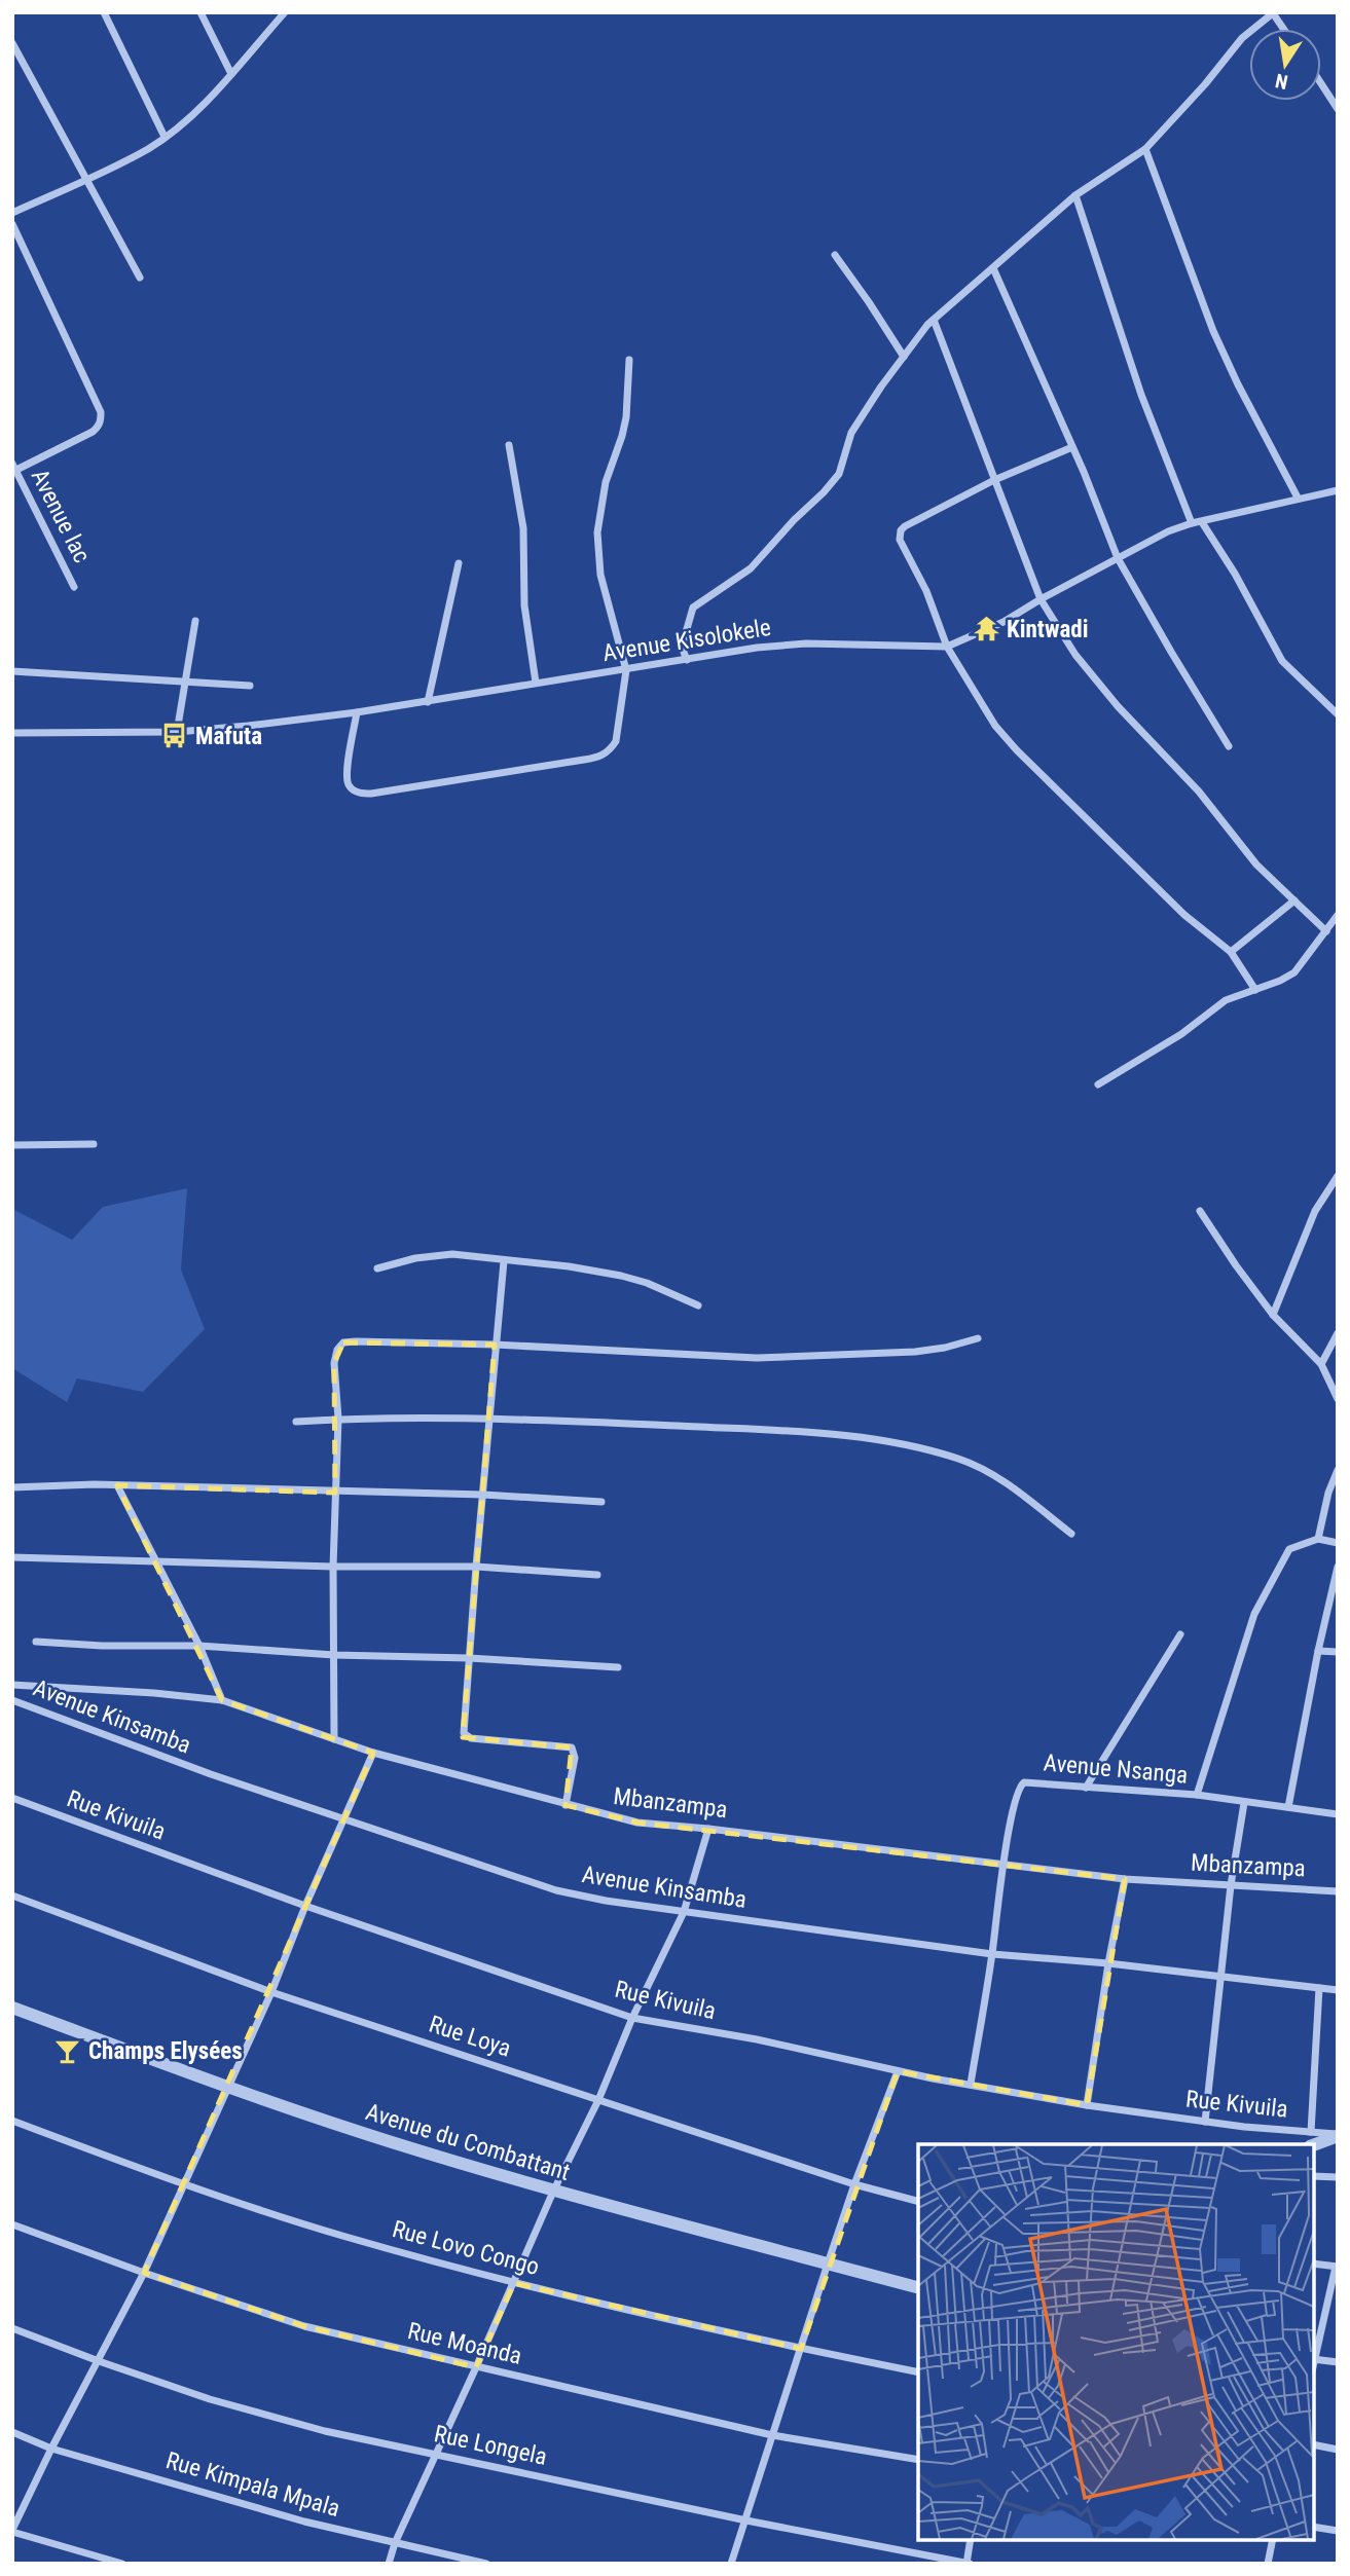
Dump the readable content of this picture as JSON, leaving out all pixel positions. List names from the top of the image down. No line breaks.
{"streets":{"street":["Avenue lac","Avenue Kisolokele","Avenue Kinsamba","Avenue Nsanga","Mbanzampa","Rue Kivuila","Rue Loya","Avenue du Combattant","Rue Lovo Congo","Rue Moanda","Rue Longela","Rue Kimpala Mpala"]},"crossings":[["Avenue Kinsamba","Avenue Nsanga"],["Avenue Nsanga","Mbanzampa"],["Avenue Nsanga","Rue Kivuila"]],"places":{"temple":["Kintwadi"],"bus stop":["Mafuta"],"bar":["Champs Elysées"]},"north":"bottom"}
